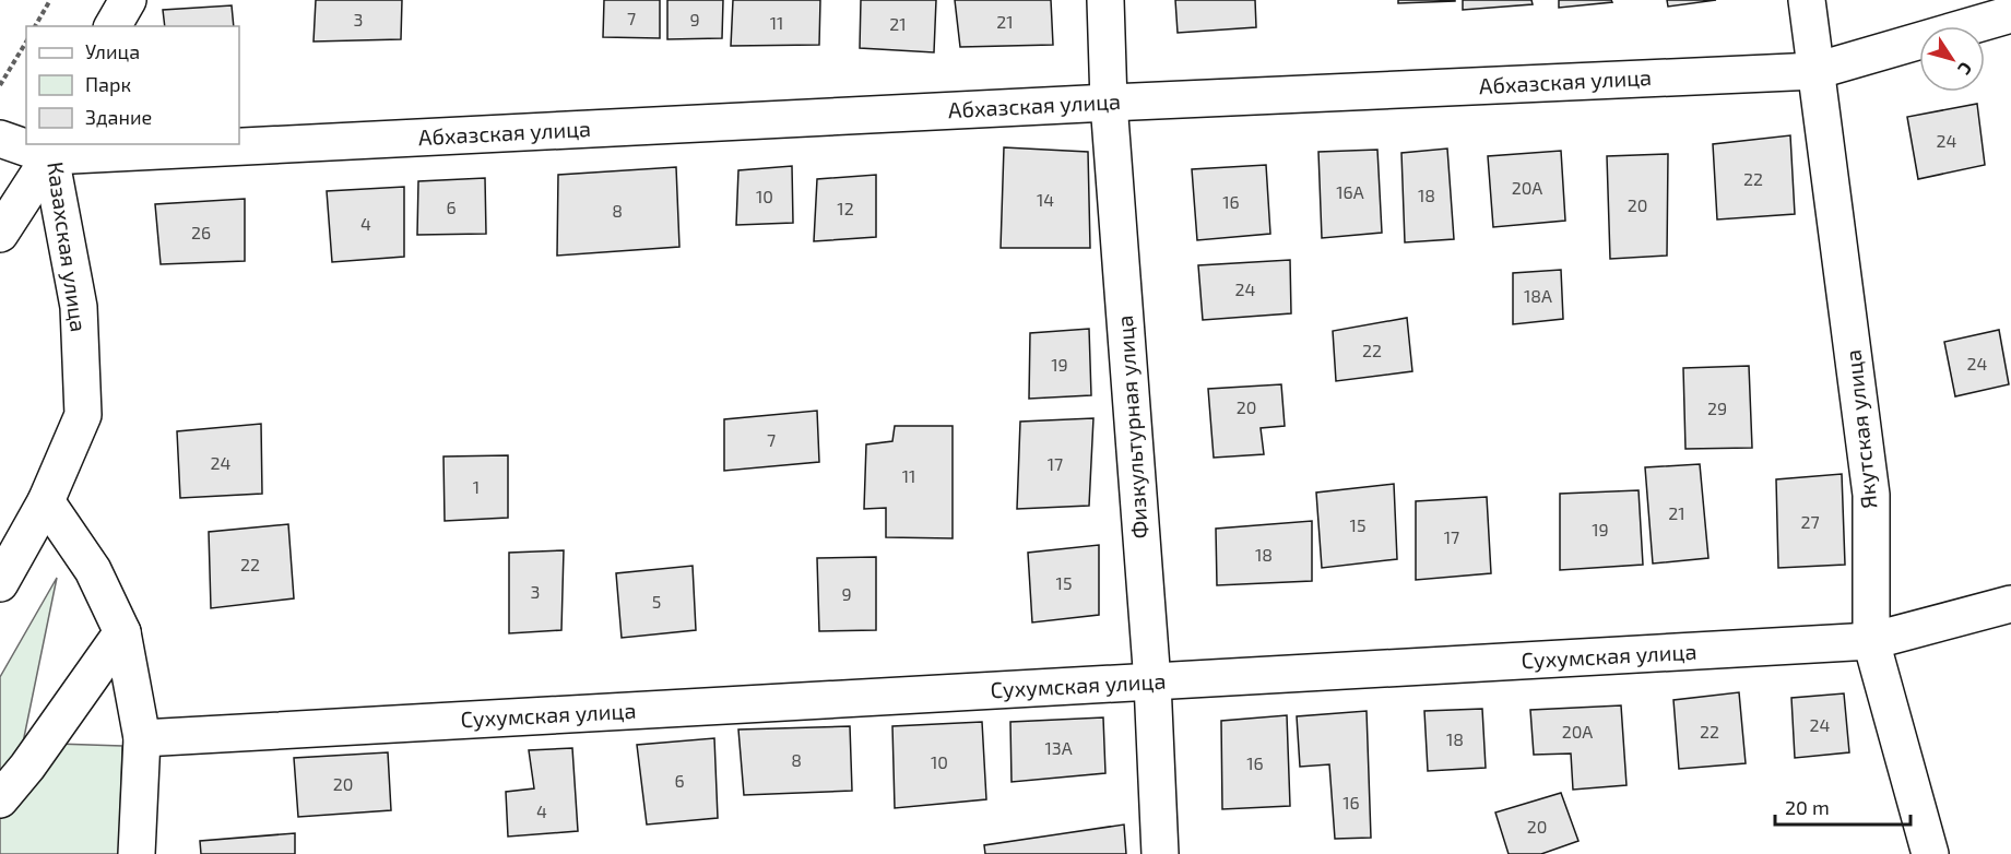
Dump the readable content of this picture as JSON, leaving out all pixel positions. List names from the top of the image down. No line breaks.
{"streets":{"street":["Абхазская улица","Казахская улица","Физкультурная улица","Якутская улица","Сухумская улица"]},"crossings":[["Абхазская улица","Казахская улица"],["Абхазская улица","Физкультурная улица"],["Абхазская улица","Якутская улица"],["Физкультурная улица","Сухумская улица"],["Якутская улица","Сухумская улица"]],"house_numbers":["7","3","9","21","11","21","24","22","20А","16А","18","10","14","16","20","6","12","8","4","26","24","18А","22","24","19","20","29","7","24","17","11","1","21","27","15","19","17","18","22","15","3","9","5","24","20А","22","18","13А","8","10","16","6","20","16","4","20"],"legend":["Улица","Парк","Здание"],"scale_bar":"20 m","north":"bottom right"}
